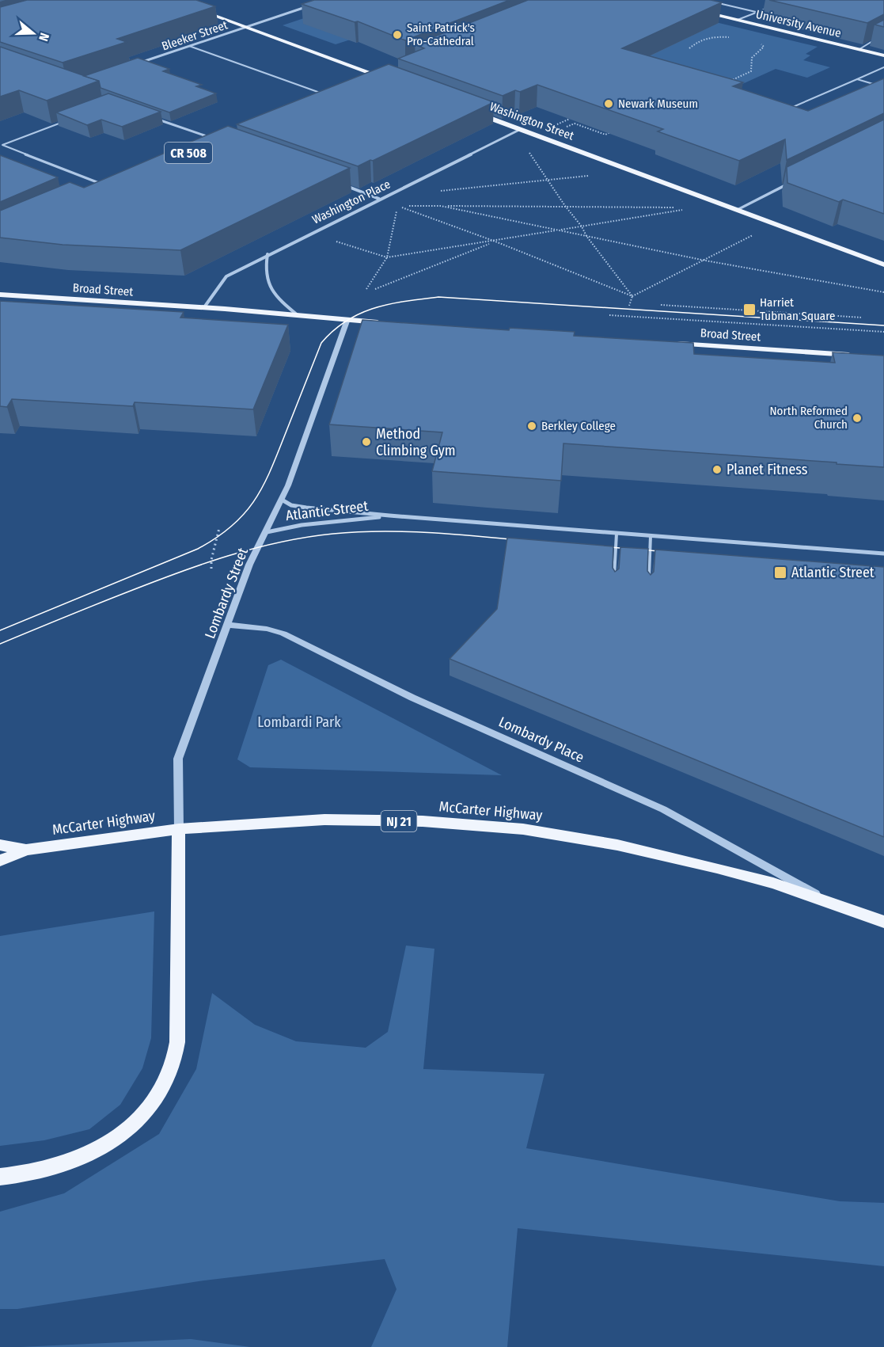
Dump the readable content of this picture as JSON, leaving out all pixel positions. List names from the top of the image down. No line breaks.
{"streets":{"main road":["University Avenue","Washington Street","CR 508","Broad Street","McCarter Highway","NJ 21"],"street":["Bleeker Street","Washington Place","Atlantic Street","Lombardy Street","Lombardy Place"]},"crossings":[["Washington Street","Washington Place"],["Washington Place","Broad Street"],["Broad Street","Lombardy Street"],["Atlantic Street","Lombardy Street"],["Lombardy Street","Lombardy Place"],["Lombardy Street","McCarter Highway"],["Lombardy Place","McCarter Highway"]],"parks":["Lombardi Park"],"places":{"other":["Saint Patrick's Pro-Cathedral","Newark Museum","North Reformed Church","Berkley College","Method Climbing Gym","Planet Fitness"],"transit":["Harriet Tubman Square","Atlantic Street"]},"north":"right"}
